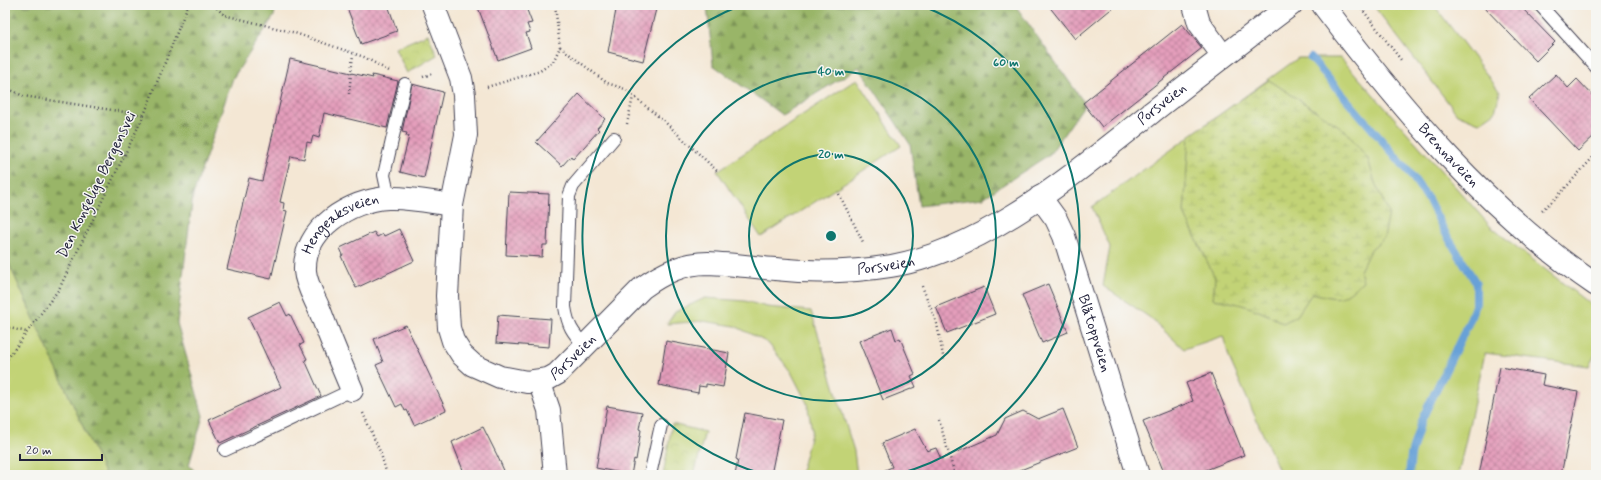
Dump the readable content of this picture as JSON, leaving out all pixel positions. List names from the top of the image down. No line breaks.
{"streets":{"street":["Porsveien","Brennaveien","Hengeaksveien","Blåtoppveien"],"path":["Den Kongelige Bergensvei"]},"crossings":[["Porsveien","Blåtoppveien"]],"scale_bar":"20 m","rings":["60 m","40 m","20 m"]}
